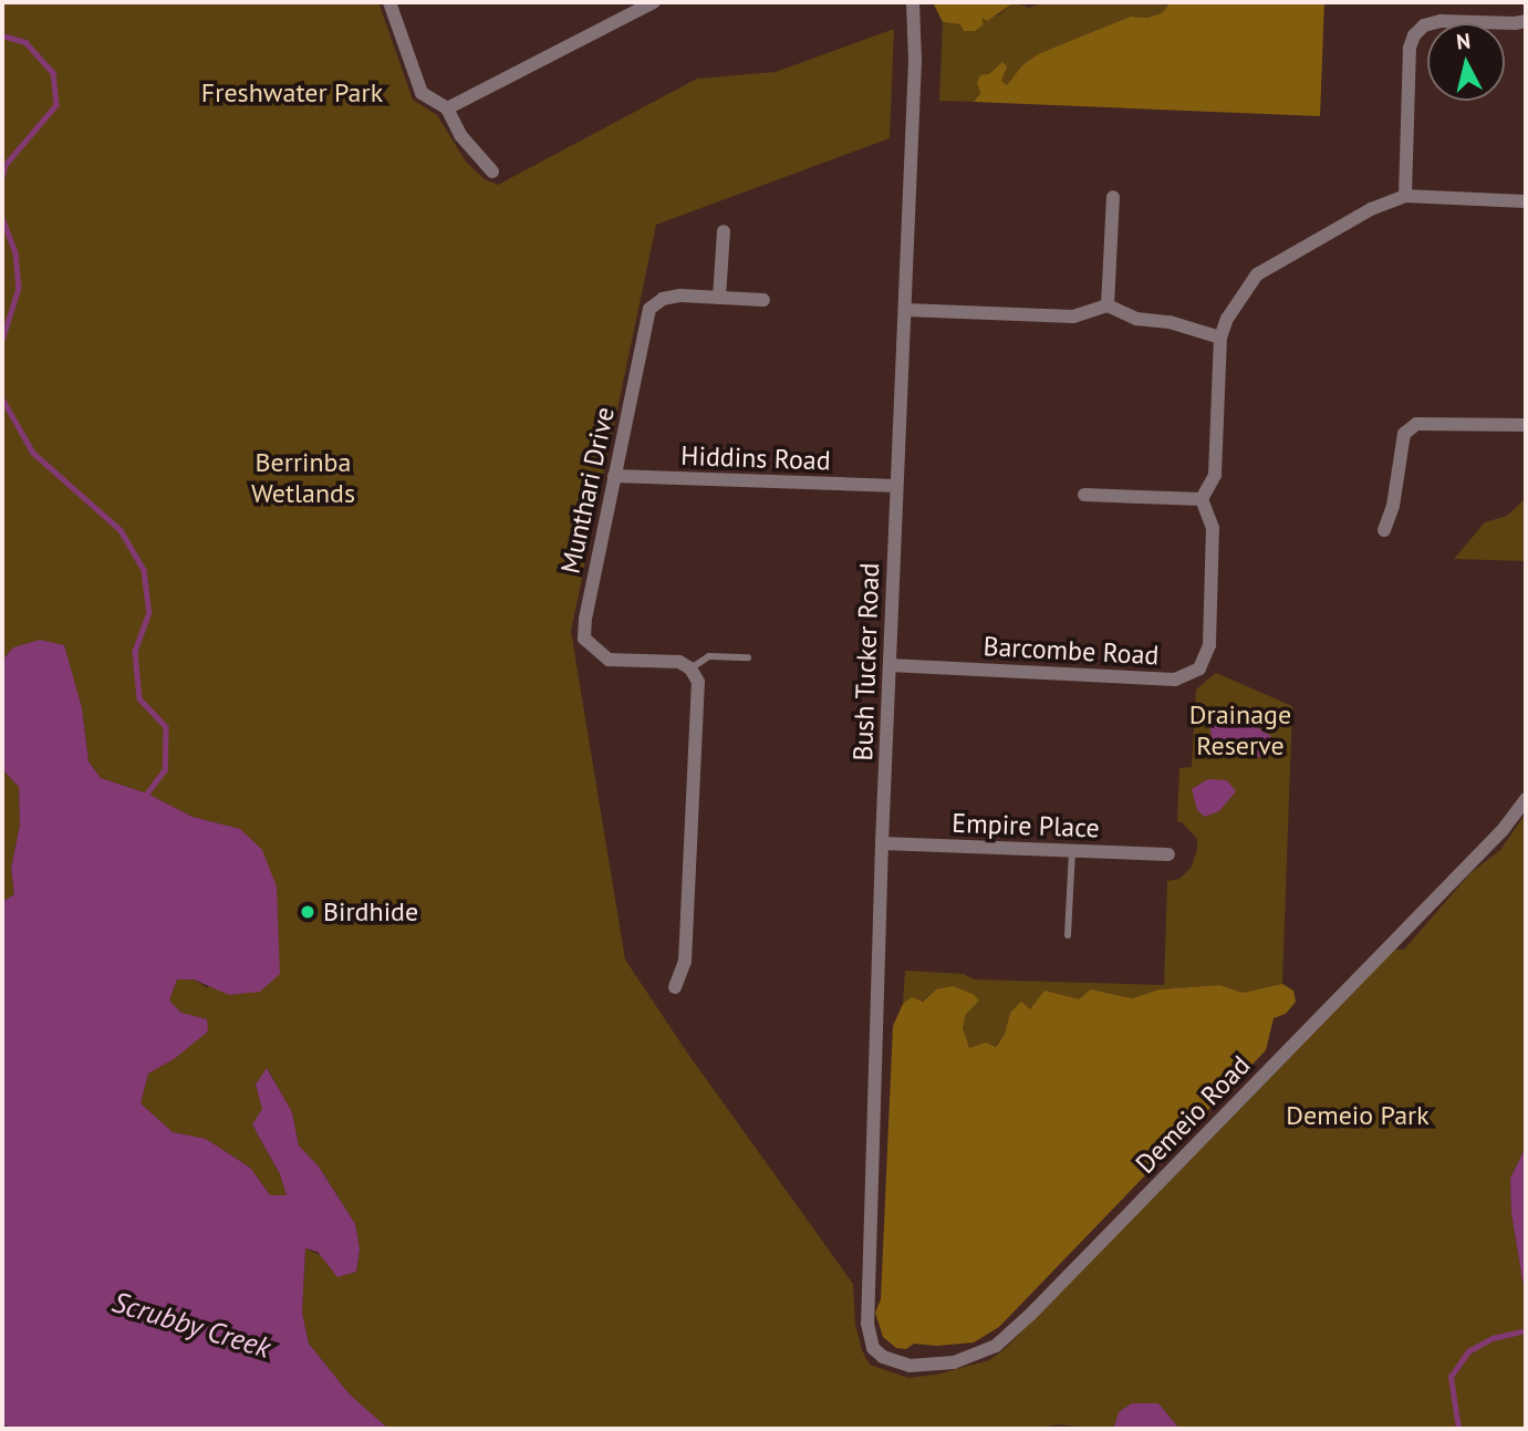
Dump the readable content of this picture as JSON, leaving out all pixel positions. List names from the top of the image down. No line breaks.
{"streets":{"street":["Hiddins Road","Munthari Drive","Barcombe Road","Bush Tucker Road","Empire Place","Demeio Road"]},"crossings":[["Hiddins Road","Munthari Drive"],["Hiddins Road","Bush Tucker Road"],["Barcombe Road","Bush Tucker Road"],["Bush Tucker Road","Empire Place"],["Bush Tucker Road","Demeio Road"]],"water":["Scrubby Creek"],"parks":["Freshwater Park","Berrinba Wetlands","Drainage Reserve","Demeio Park"],"places":["Birdhide"],"north":"top"}
